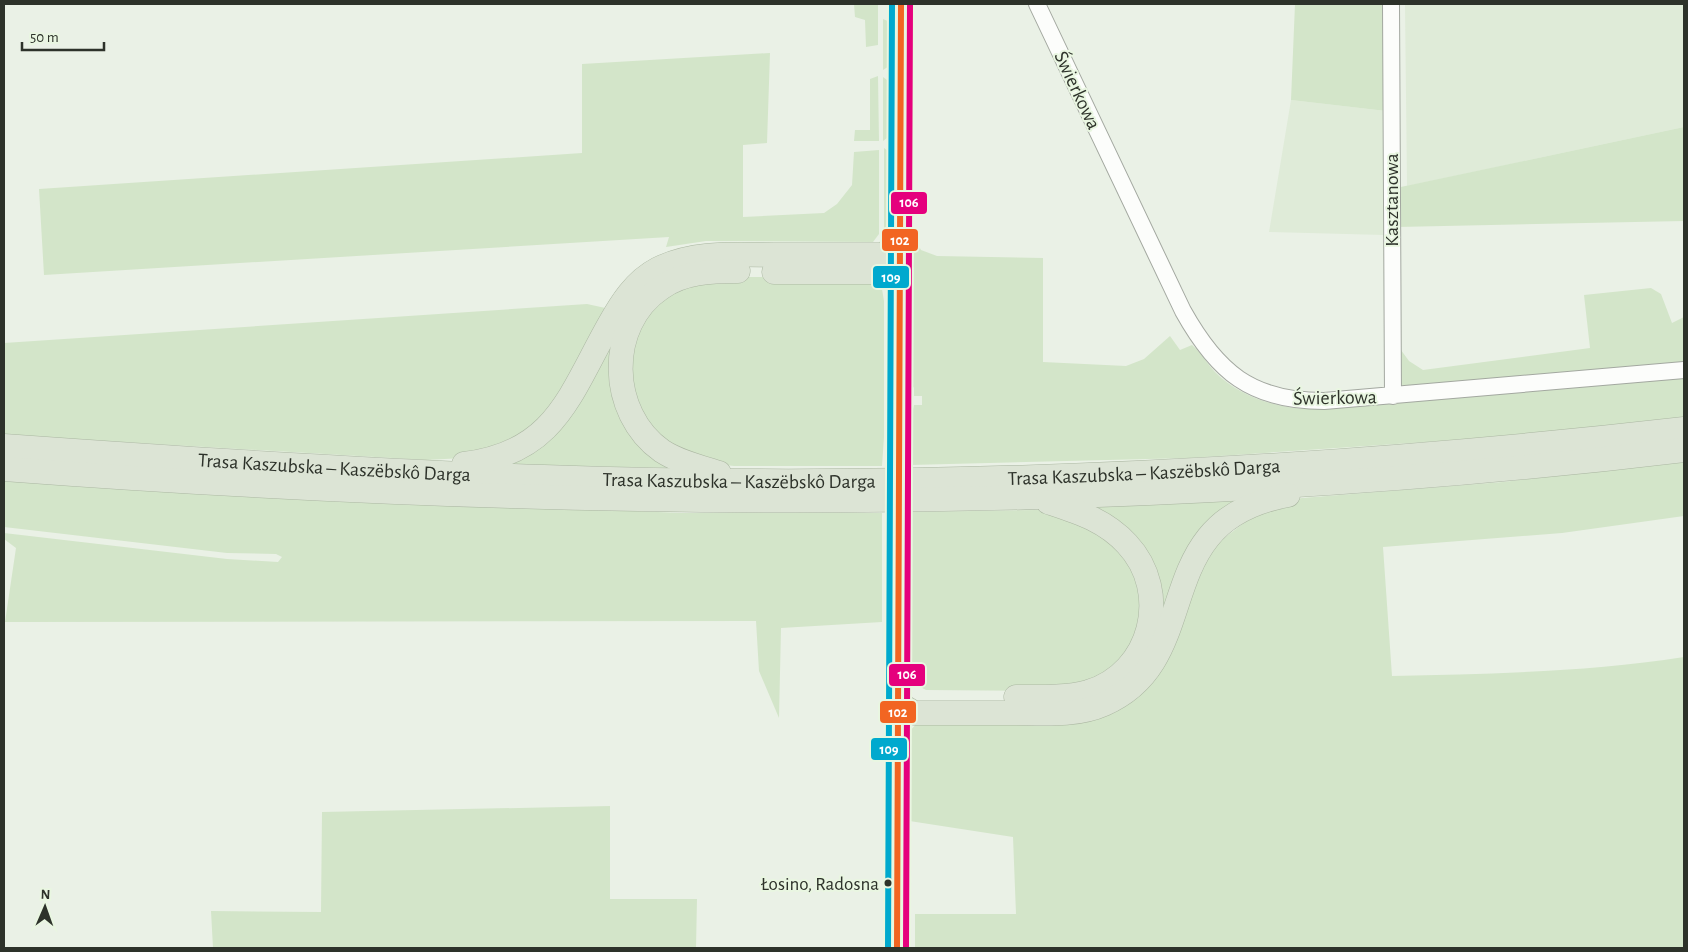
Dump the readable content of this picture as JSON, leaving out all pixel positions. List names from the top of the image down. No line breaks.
{"streets":{"highway":["Trasa Kaszubska – Kaszëbskô Darga"],"street":["Świerkowa","Kasztanowa"]},"crossings":[["Świerkowa","Kasztanowa"]],"places":["Łosino, Radosna"],"lines":["transit line 102","transit line 106","transit line 109"],"scale_bar":"50 m","north":"top"}
